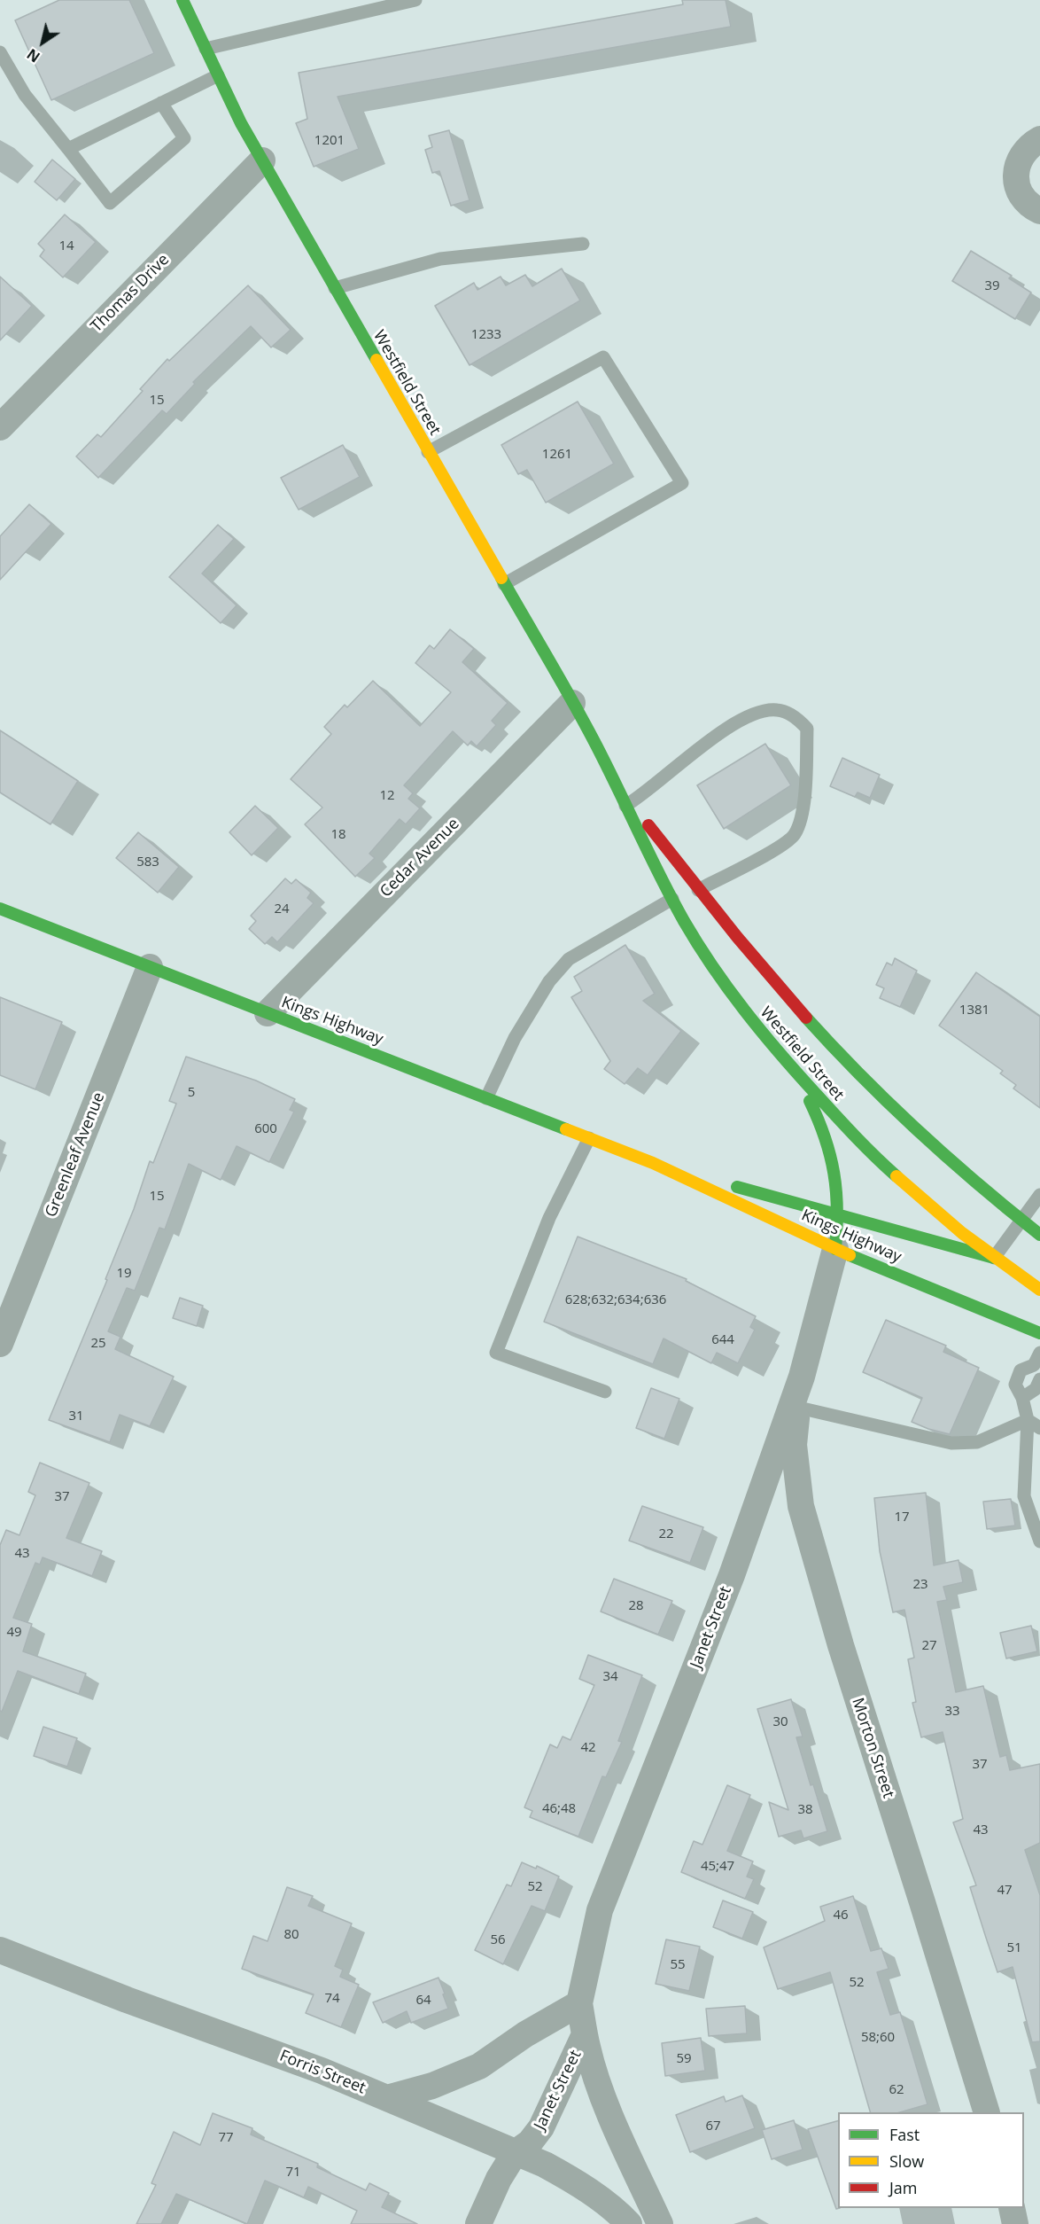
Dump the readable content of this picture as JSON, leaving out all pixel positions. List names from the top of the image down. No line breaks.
{"streets":{"main road":["Westfield Street","Kings Highway"],"street":["Thomas Drive","Cedar Avenue","Greenleaf Avenue","Janet Street","Morton Street","Forris Street"]},"crossings":[["Thomas Drive","Westfield Street"],["Westfield Street","Cedar Avenue"],["Westfield Street","Kings Highway"],["Cedar Avenue","Kings Highway"],["Kings Highway","Greenleaf Avenue"],["Kings Highway","Janet Street"],["Janet Street","Morton Street"],["Janet Street","Forris Street"]],"house_numbers":["1201","14","39","1233","15","1261","12","18","583","24","1381","5","600","15","19","628;632;634;636","644","25","31","37","17","22","43","23","28","49","27","34","33","30","42","37","46;48","38","43","45;47","52","47","46","80","56","51","55","52","74","64","58;60","59","62","67","77","71"],"legend":["Fast","Slow","Jam"],"north":"bottom left"}
